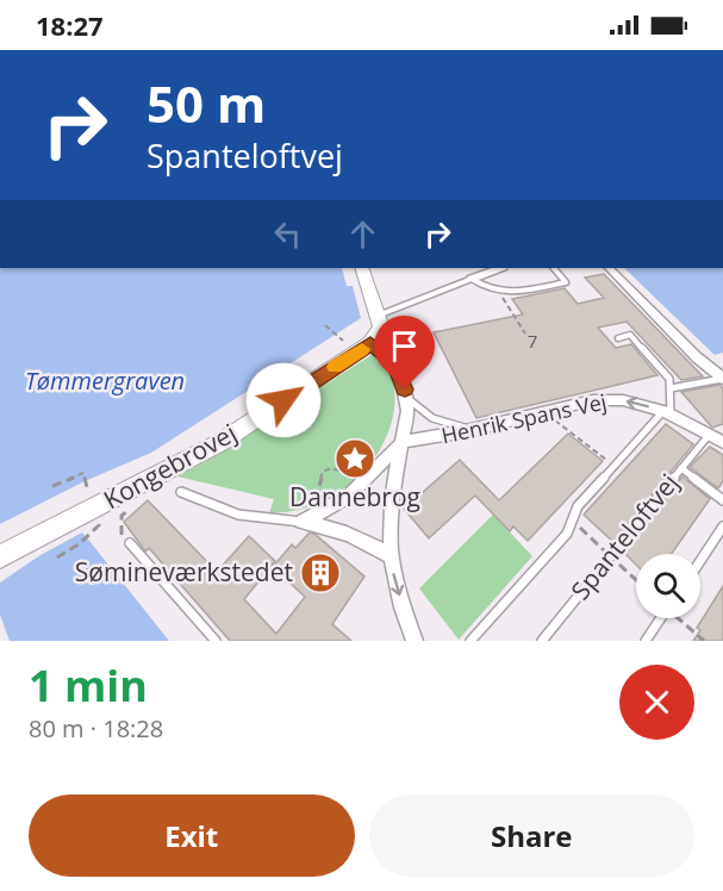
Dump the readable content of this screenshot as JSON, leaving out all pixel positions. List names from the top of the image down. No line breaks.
{"streets":{"street":["Henrik Spans Vej","Kongebrovej"],"lane":["Spanteloftvej"]},"crossings":[["Henrik Spans Vej","Spanteloftvej"]],"one_way":["Henrik Spans Vej"],"water":["Tømmergraven"],"places":{"place":["Dannebrog"],"building":["Sømineværkstedet"]},"house_numbers":["7"],"page":{"status":"18:27","turn":["50 m","Spanteloftvej"],"heading":["1 min","80 m · 18:28"],"buttons":["Exit","Share"]}}
